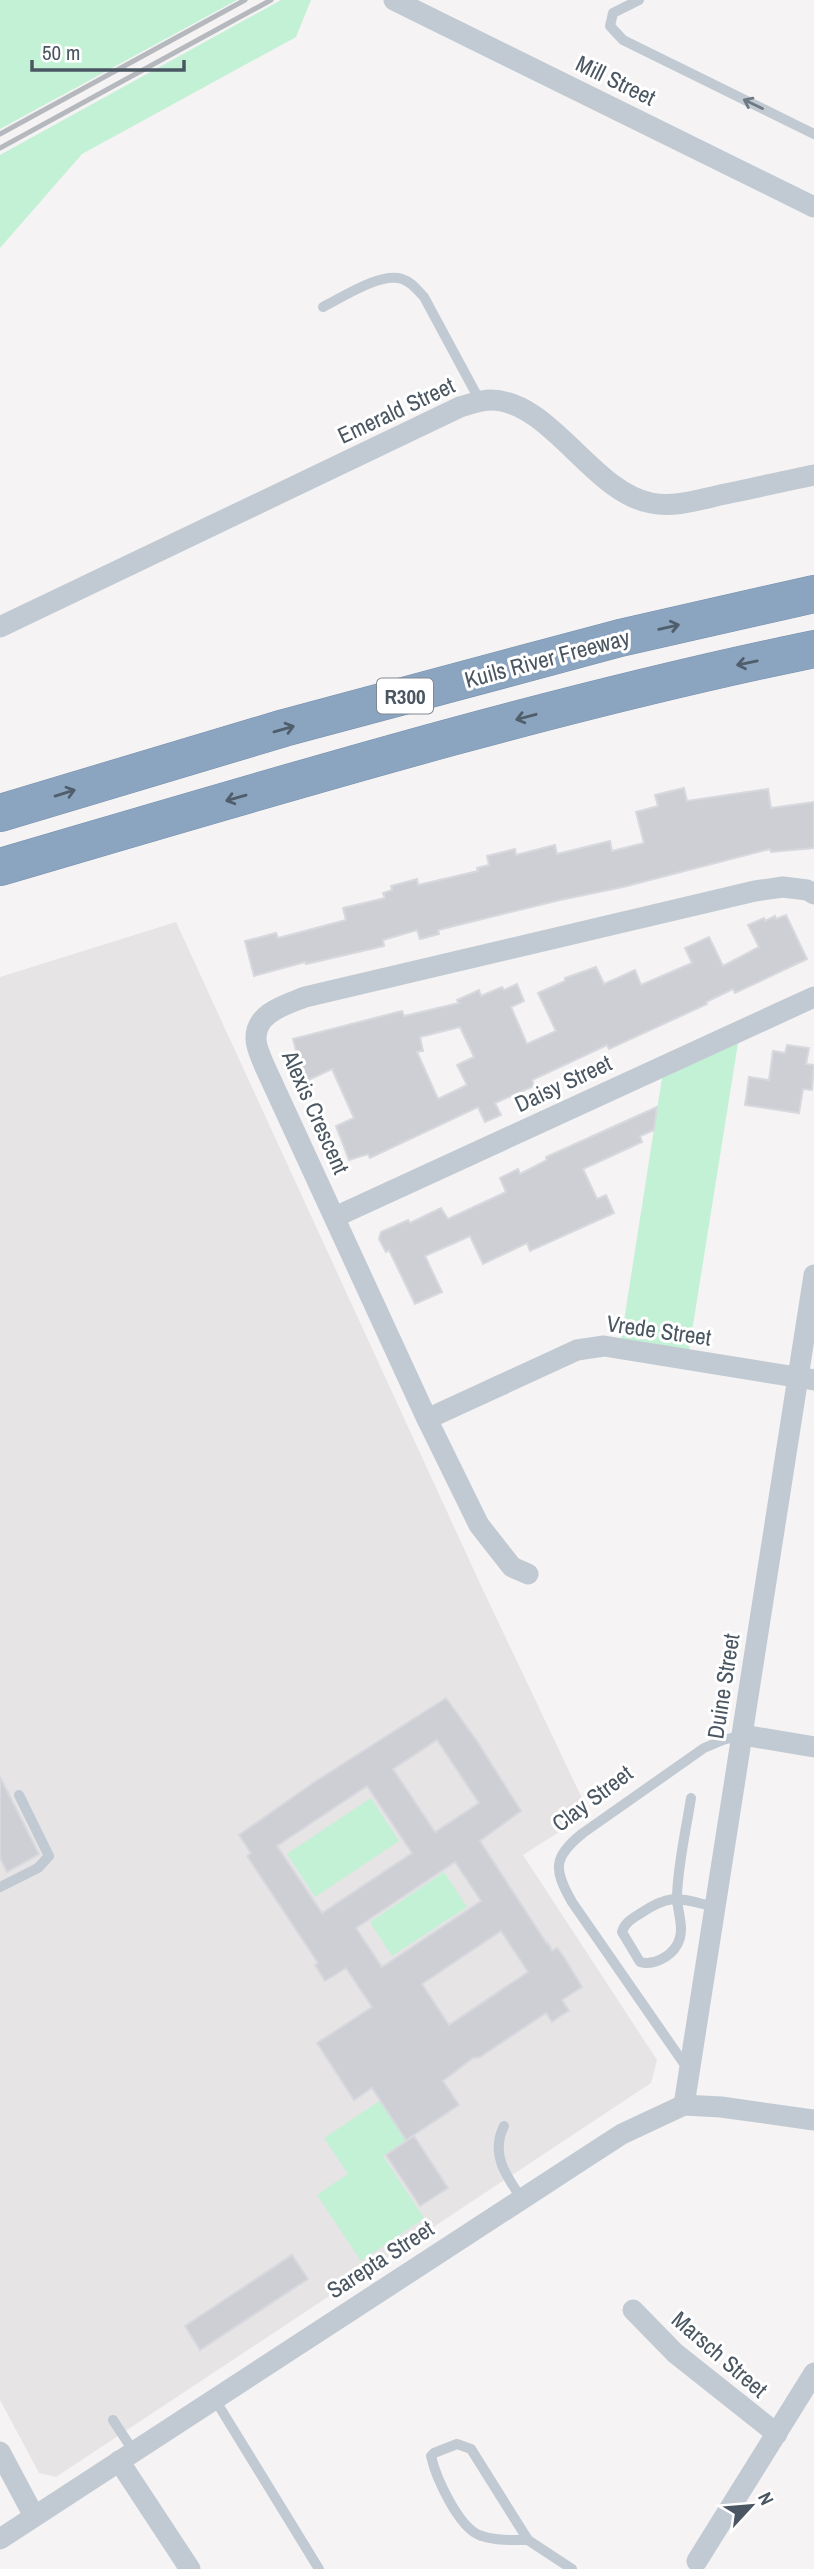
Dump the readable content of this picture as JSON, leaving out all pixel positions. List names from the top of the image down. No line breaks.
{"streets":{"highway":["Kuils River Freeway","R300"],"street":["Mill Street","Emerald Street","Daisy Street","Alexis Crescent","Vrede Street","Duine Street","Clay Street","Sarepta Street","Marsch Street"]},"crossings":[["Daisy Street","Alexis Crescent"],["Alexis Crescent","Vrede Street"],["Vrede Street","Duine Street"],["Duine Street","Clay Street"],["Duine Street","Sarepta Street"]],"scale_bar":"50 m","north":"top right"}
